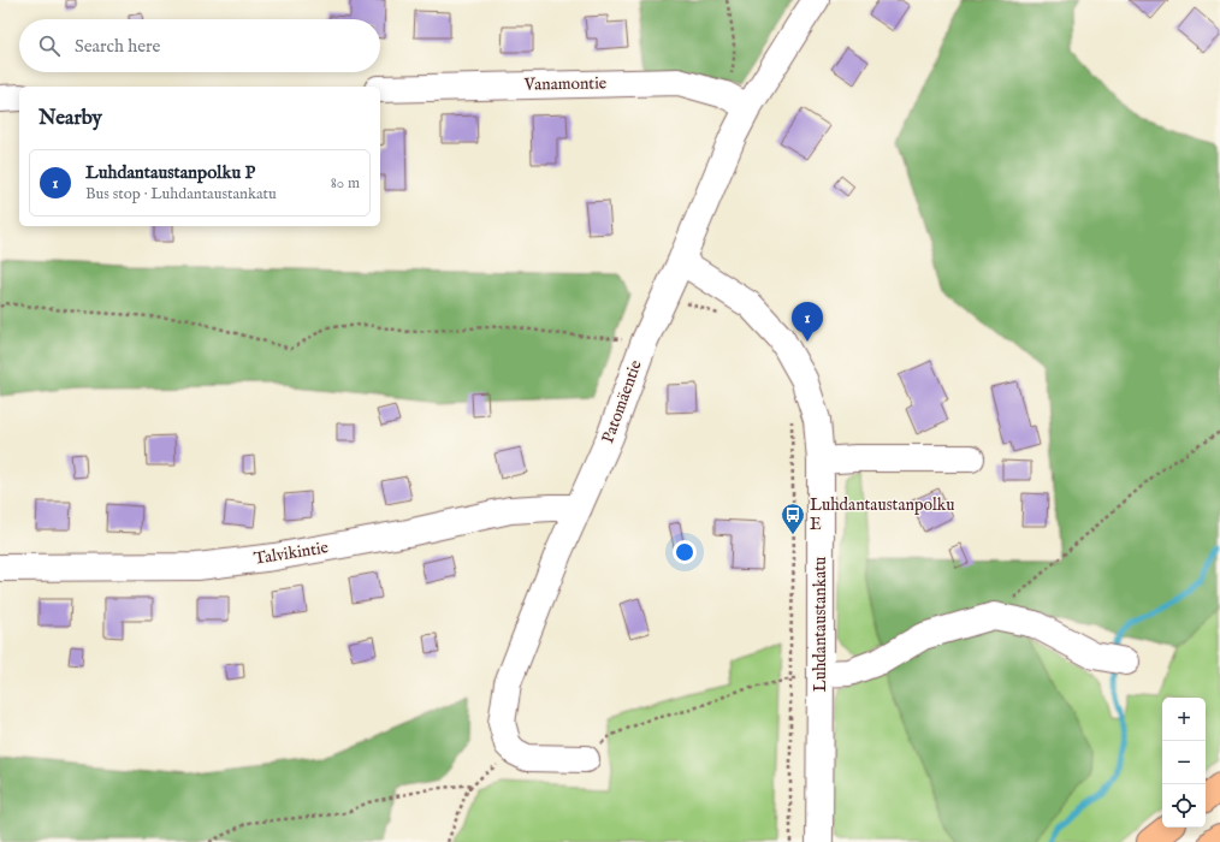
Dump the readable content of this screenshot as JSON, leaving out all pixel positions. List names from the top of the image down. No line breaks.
{"streets":{"street":["Vanamontie","Patomäentie","Talvikintie","Luhdantaustankatu"]},"crossings":[["Vanamontie","Patomäentie"],["Patomäentie","Talvikintie"],["Patomäentie","Luhdantaustankatu"]],"places":{"bus stop":["Luhdantaustanpolku E"]},"page":{"search":"Search here","heading":"Nearby","list":[{"mark":"1","name":"Luhdantaustanpolku P","note":"Bus stop · Luhdantaustankatu","value":"80 m"}],"pins":"1","map_buttons":["+","−"]}}
